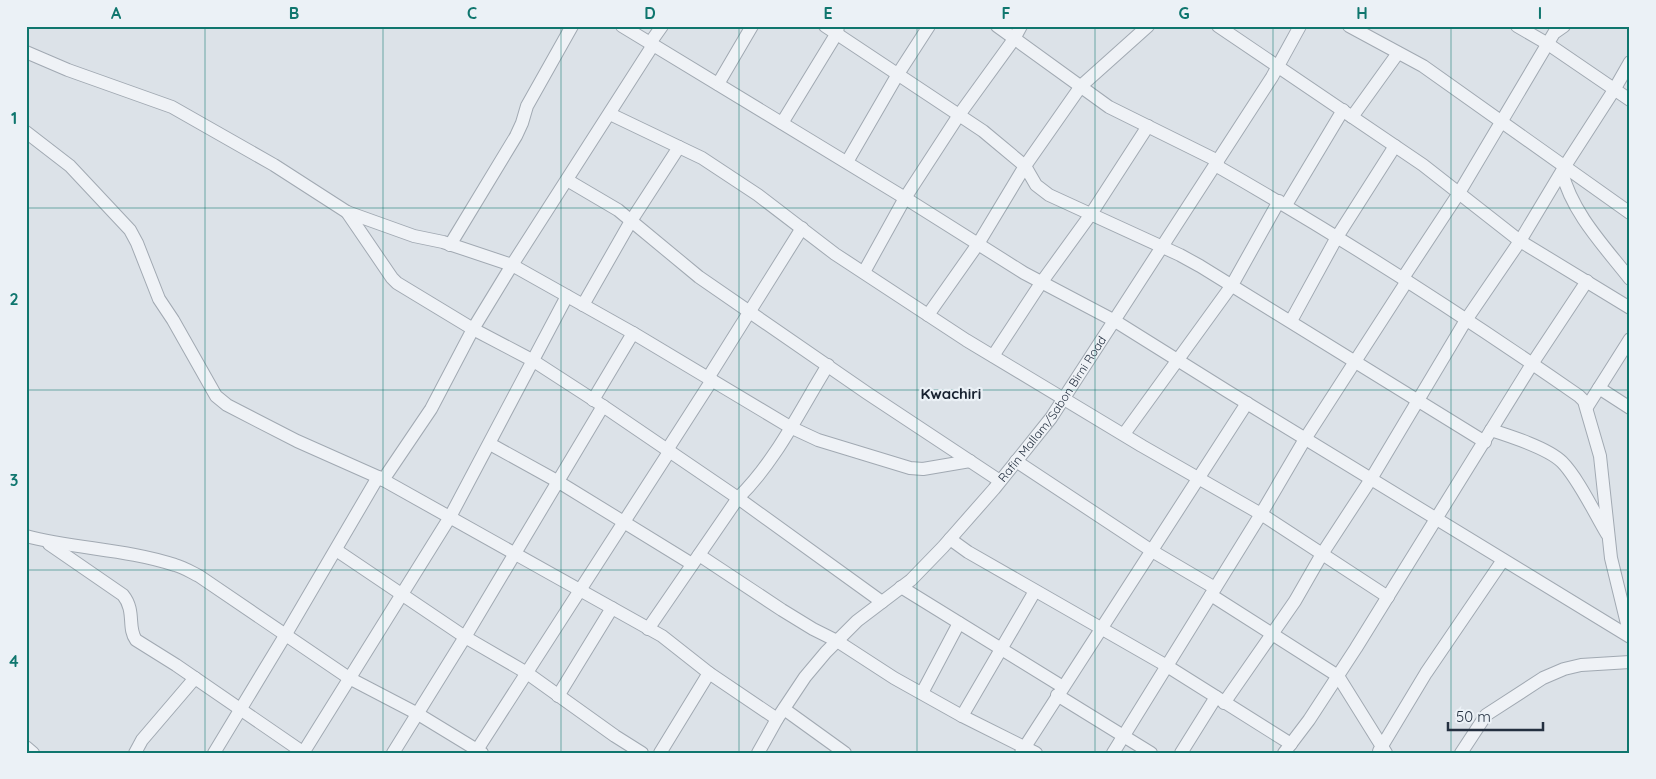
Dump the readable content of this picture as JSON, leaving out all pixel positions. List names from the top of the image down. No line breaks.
{"streets":{"street":["Rafin Mallam/Sabon Birni Road"]},"districts":["Kwachiri"],"scale_bar":"50 m","grid":{"columns":["A","B","C","D","E","F","G","H","I"],"rows":["1","2","3","4"]}}
